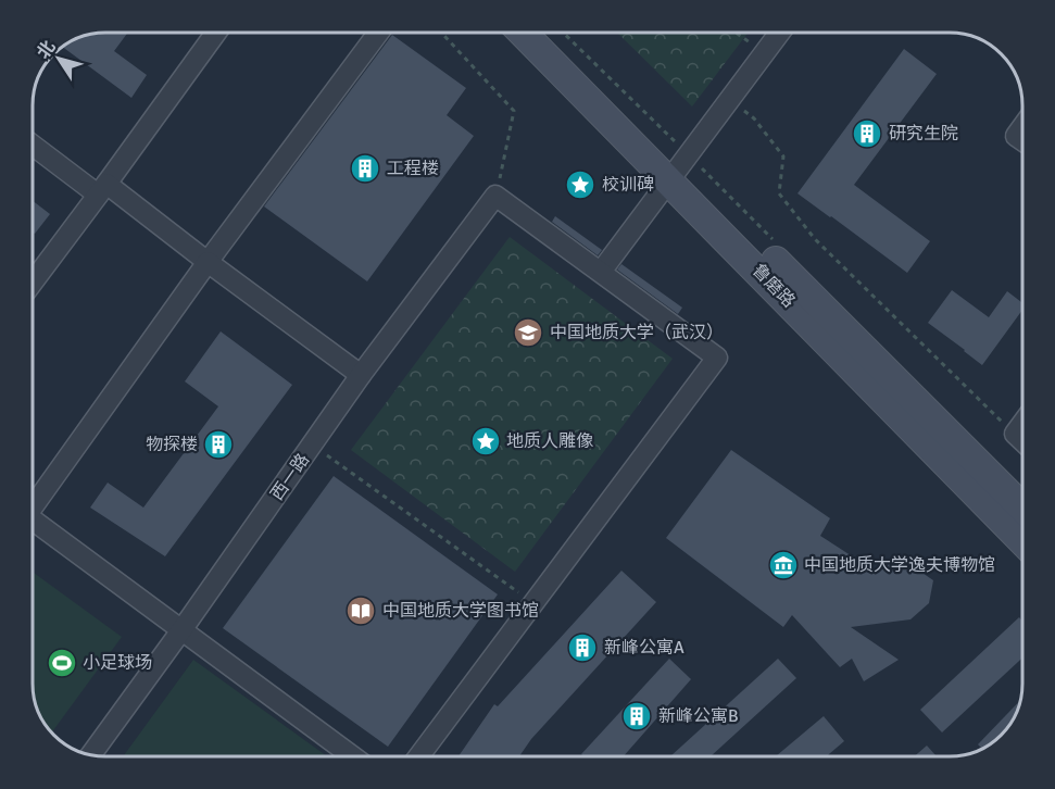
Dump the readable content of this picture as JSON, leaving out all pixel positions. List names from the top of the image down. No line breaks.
{"streets":{"main road":["鲁磨路"],"street":["西一路"]},"places":{"building":["研究生院","工程楼","物探楼","新峰公寓A","新峰公寓B"],"place":["校训碑","地质人雕像"],"school or university":["中国地质大学（武汉）"],"museum":["中国地质大学逸夫博物馆"],"library":["中国地质大学图书馆"],"sports":["小足球场"]},"north":"top left"}
